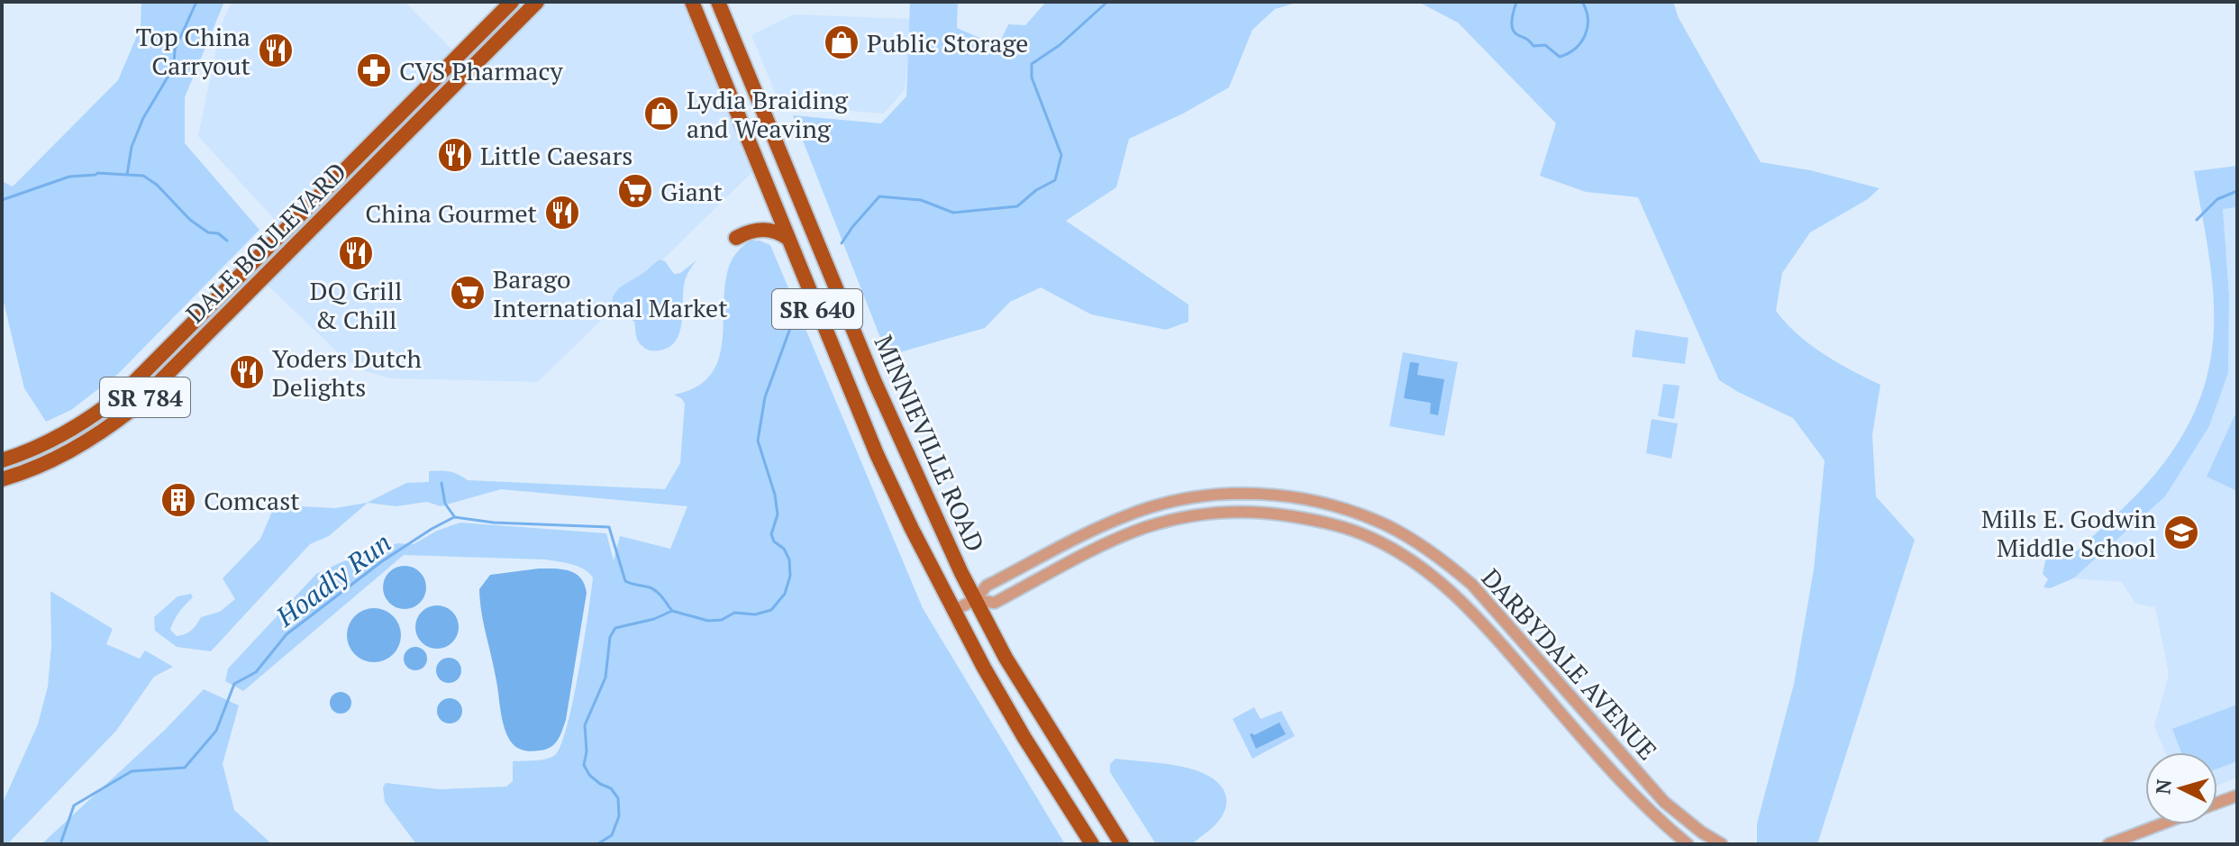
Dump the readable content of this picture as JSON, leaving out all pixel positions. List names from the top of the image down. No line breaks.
{"streets":{"main road":["DALE BOULEVARD","SR 640","SR 784","MINNIEVILLE ROAD"],"street":["DARBYDALE AVENUE"]},"crossings":[["MINNIEVILLE ROAD","DARBYDALE AVENUE"]],"water":["Hoadly Run"],"places":{"shop":["Public Storage","Lydia Braiding and Weaving"],"restaurant":["Top China Carryout","Little Caesars","China Gourmet","DQ Grill & Chill","Yoders Dutch Delights"],"pharmacy":["CVS Pharmacy"],"supermarket":["Giant","Barago International Market"],"building":["Comcast"],"school or university":["Mills E. Godwin Middle School"]},"north":"left"}
